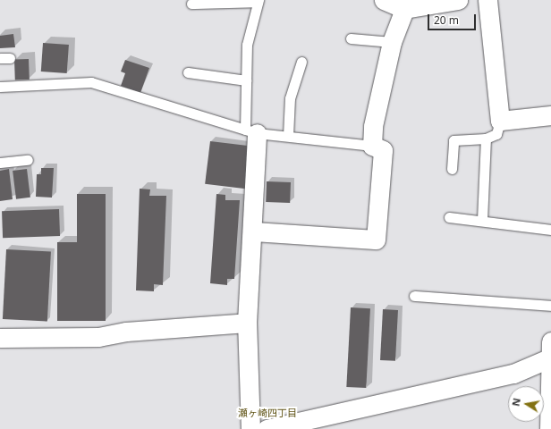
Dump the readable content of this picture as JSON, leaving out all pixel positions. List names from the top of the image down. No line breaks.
{"districts":["瀬ヶ崎四丁目"],"scale_bar":"20 m","north":"left"}
